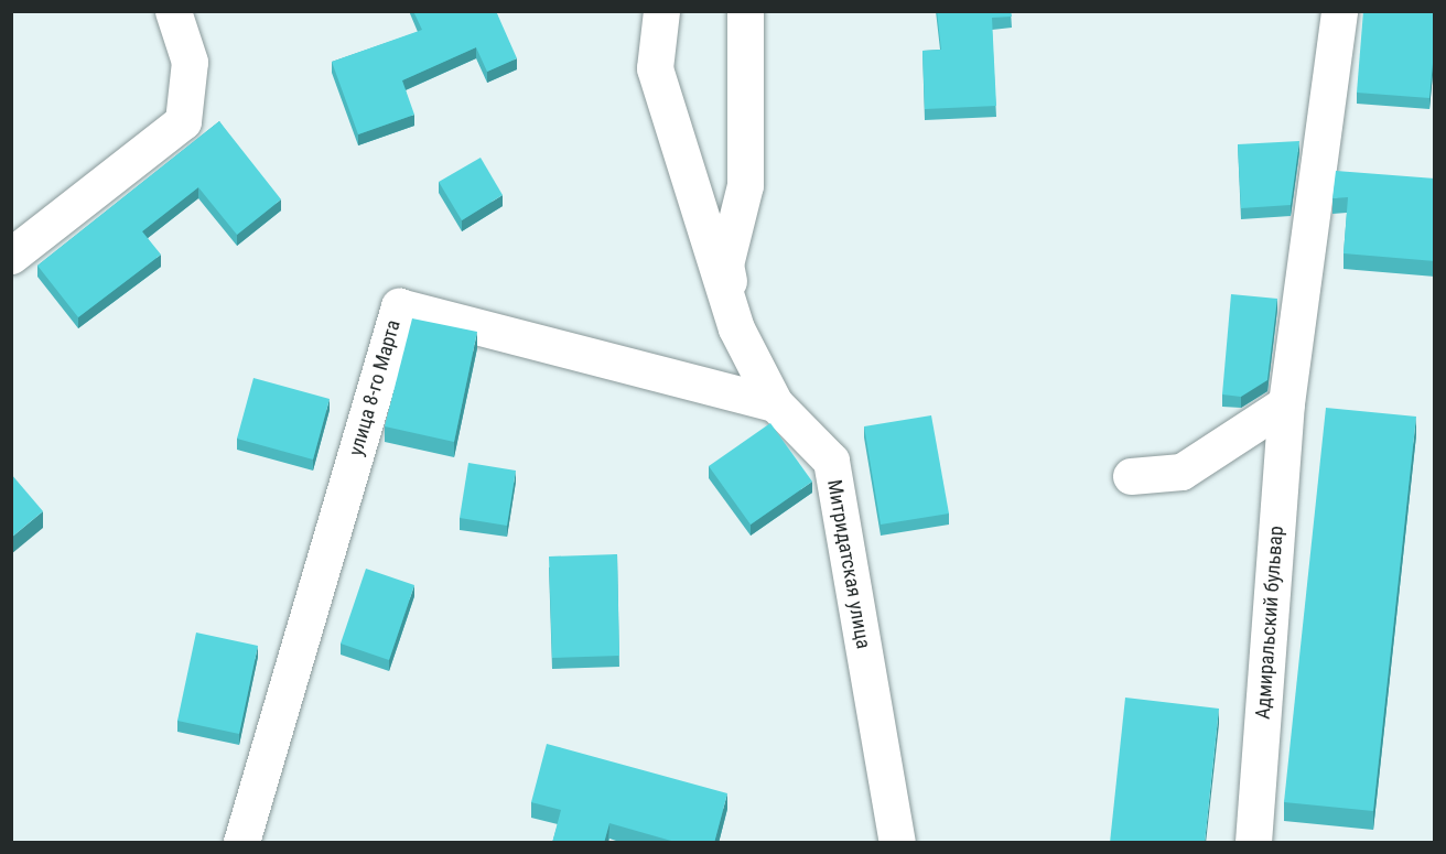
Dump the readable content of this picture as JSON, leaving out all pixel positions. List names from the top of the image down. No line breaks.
{"streets":{"street":["улица 8-го Марта","Митридатская улица","Адмиральский бульвар"]},"crossings":[["улица 8-го Марта","Митридатская улица"]]}
